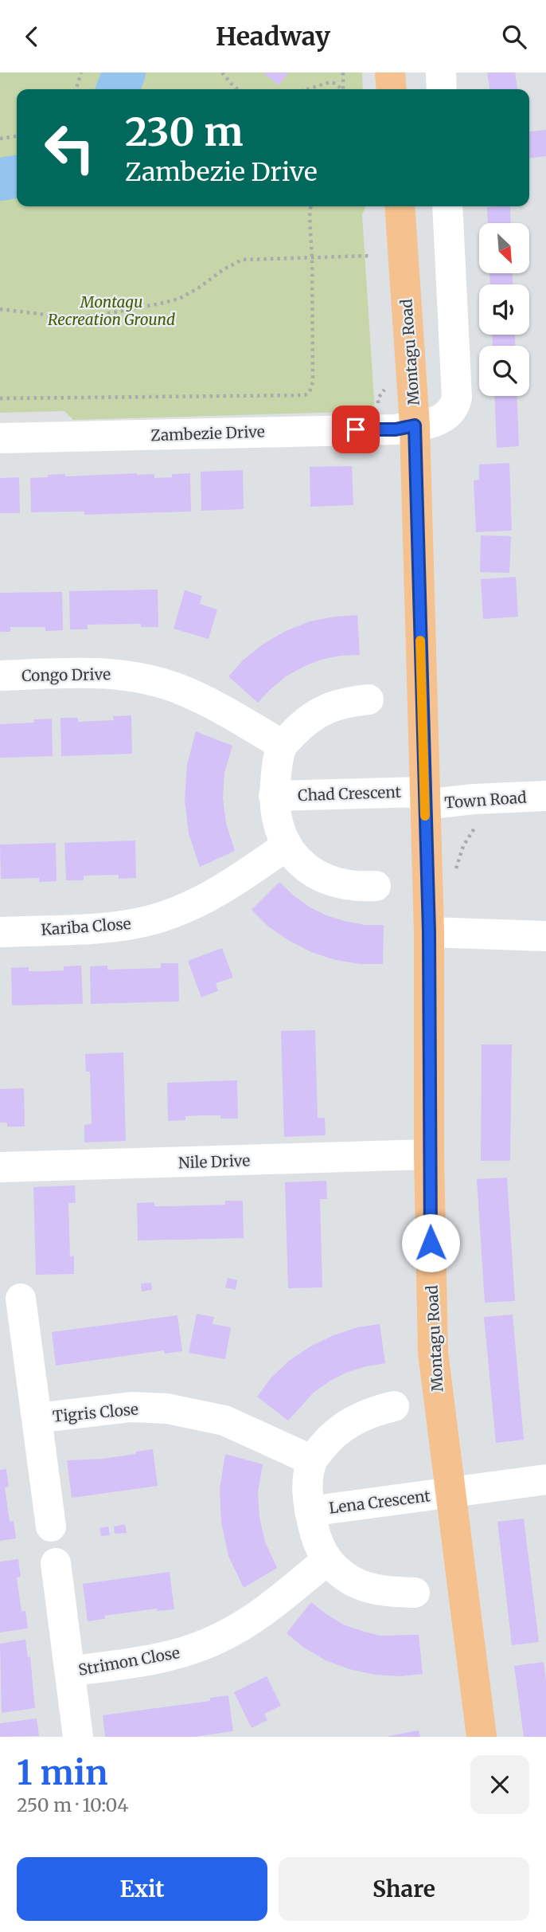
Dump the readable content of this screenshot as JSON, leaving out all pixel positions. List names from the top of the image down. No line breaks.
{"streets":{"main road":["Montagu Road"],"street":["Zambezie Drive","Congo Drive","Chad Crescent","Town Road","Kariba Close","Nile Drive","Tigris Close","Lena Crescent","Strimon Close"]},"crossings":[["Montagu Road","Zambezie Drive"],["Montagu Road","Chad Crescent"],["Montagu Road","Town Road"],["Montagu Road","Nile Drive"],["Montagu Road","Lena Crescent"],["Congo Drive","Chad Crescent"],["Chad Crescent","Town Road"],["Chad Crescent","Kariba Close"],["Tigris Close","Lena Crescent"],["Lena Crescent","Strimon Close"]],"parks":["Montagu Recreation Ground"],"north":"bottom right","page":{"header":"Headway","turn":["230 m","Zambezie Drive"],"heading":["1 min","250 m · 10:04"],"buttons":["Exit","Share"]}}
